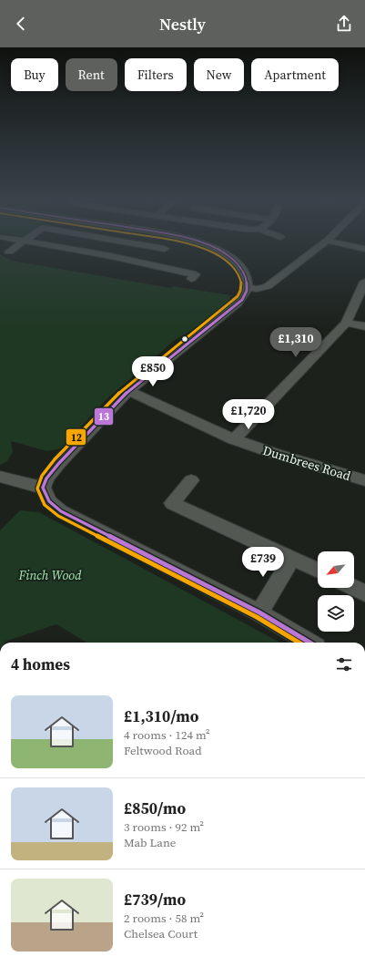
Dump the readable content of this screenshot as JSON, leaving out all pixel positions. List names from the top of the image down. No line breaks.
{"streets":{"street":["Dumbrees Road"]},"parks":["Finch Wood"],"lines":["transit line 13","transit line 12"],"north":"bottom left","page":{"header":"Nestly","chip":["Buy","Rent","Filters","New","Apartment"],"price":["£1,310","£850","£1,720","£739"],"heading":"4 homes","list":[{"name":"£1,310/mo","note":"4 rooms · 124 m² · Feltwood Road"},{"name":"£850/mo","note":"3 rooms · 92 m² · Mab Lane"},{"name":"£739/mo","note":"2 rooms · 58 m² · Chelsea Court"}]}}
